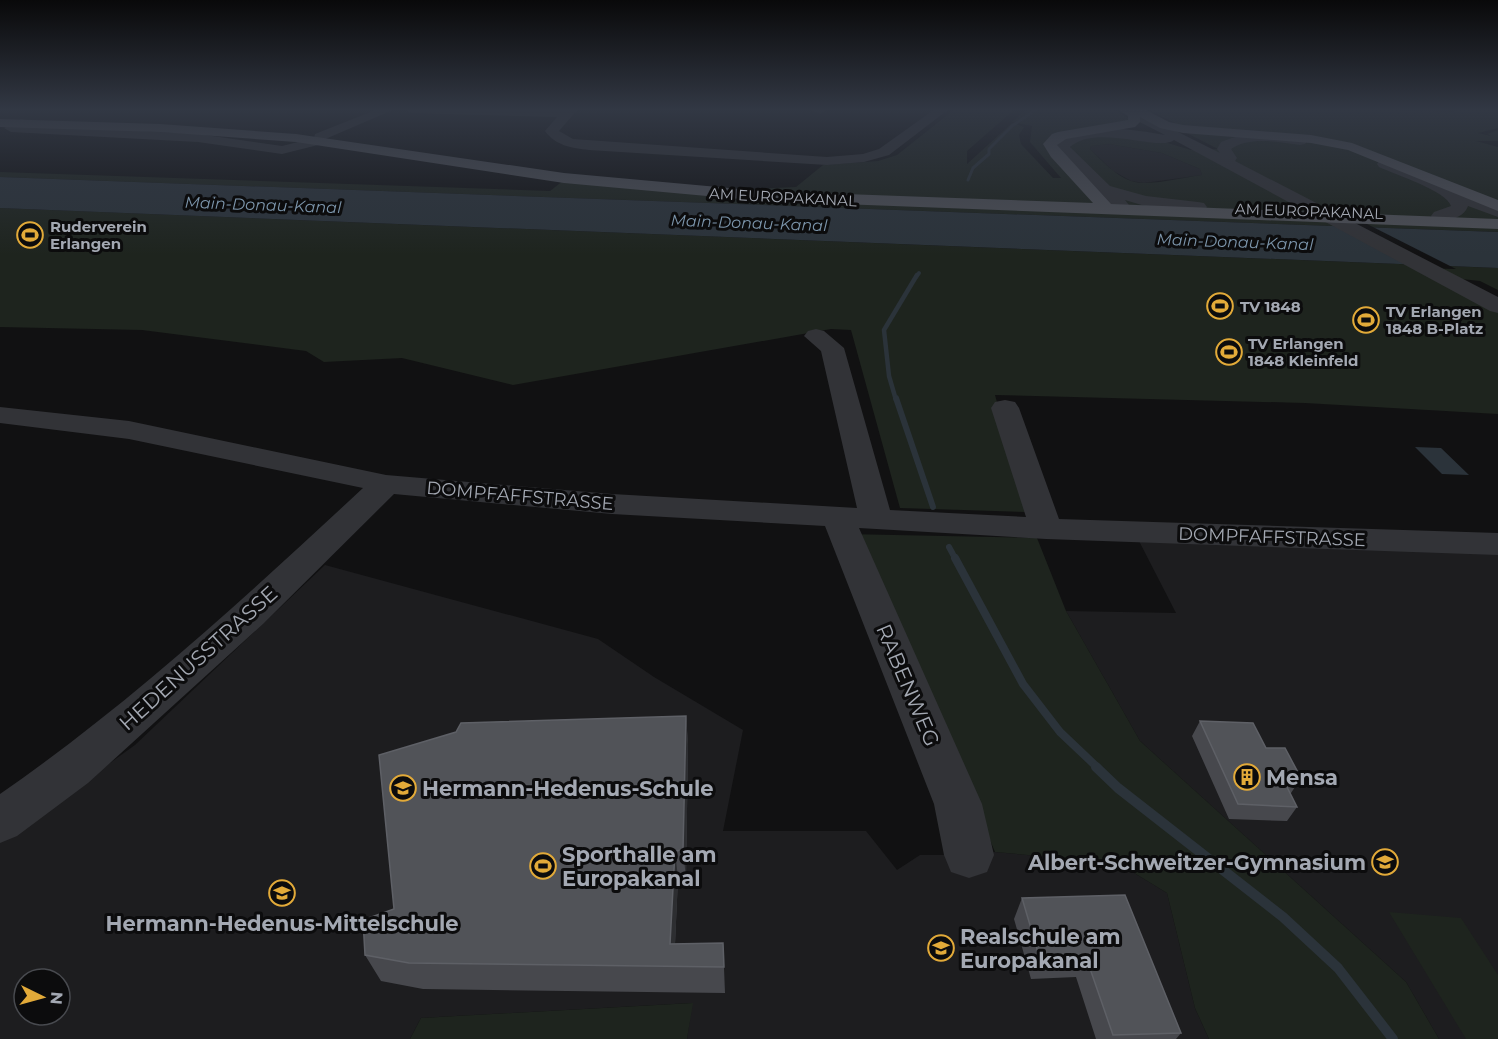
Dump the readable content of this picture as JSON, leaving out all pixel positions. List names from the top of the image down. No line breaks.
{"streets":{"main road":["AM EUROPAKANAL"],"street":["DOMPFAFFSTRASSE","HEDENUSSTRASSE","RABENWEG"]},"crossings":[["DOMPFAFFSTRASSE","HEDENUSSTRASSE"],["DOMPFAFFSTRASSE","RABENWEG"]],"water":["Main-Donau-Kanal"],"places":{"sports":["Ruderverein Erlangen","TV 1848","TV Erlangen 1848 B-Platz","TV Erlangen 1848 Kleinfeld","Sporthalle am Europakanal"],"building":["Mensa"],"school or university":["Hermann-Hedenus-Schule","Albert-Schweitzer-Gymnasium","Hermann-Hedenus-Mittelschule","Realschule am Europakanal"]},"north":"right"}
